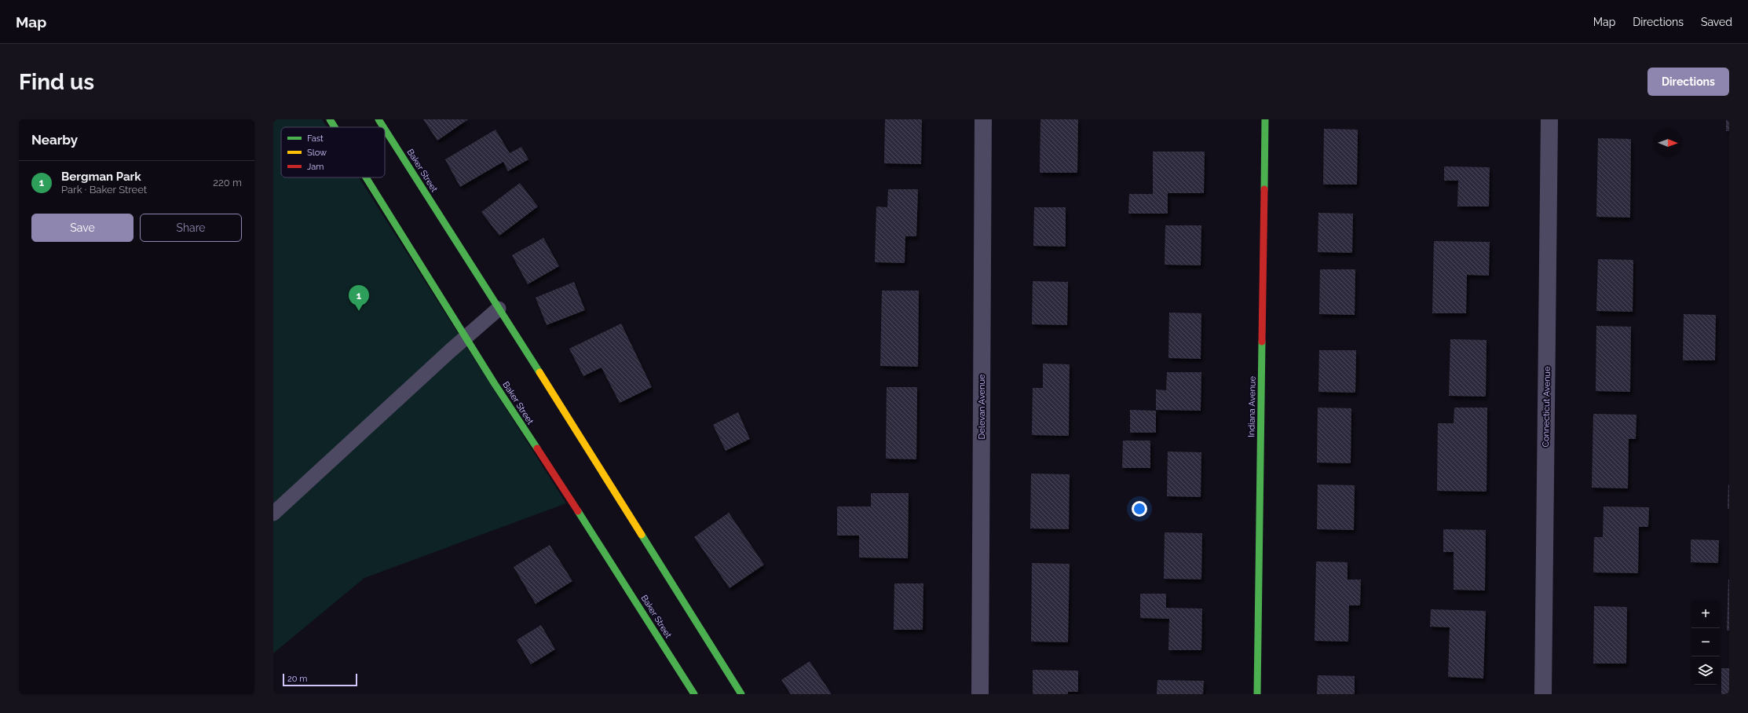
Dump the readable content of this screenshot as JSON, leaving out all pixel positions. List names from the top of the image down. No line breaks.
{"streets":{"street":["Baker Street","Delevan Avenue","Indiana Avenue","Connecticut Avenue"]},"legend":["Fast","Slow","Jam"],"scale_bar":"20 m","north":"right","page":{"header":"Map","nav":["Map","Directions","Saved"],"buttons":["Directions",["Save","Share"]],"title":"Find us","heading":"Nearby","list":[{"mark":"1","name":"Bergman Park","note":"Park · Baker Street","value":"220 m"}],"pins":"1","map_buttons":["+","−"],"scale":"20 m"}}
